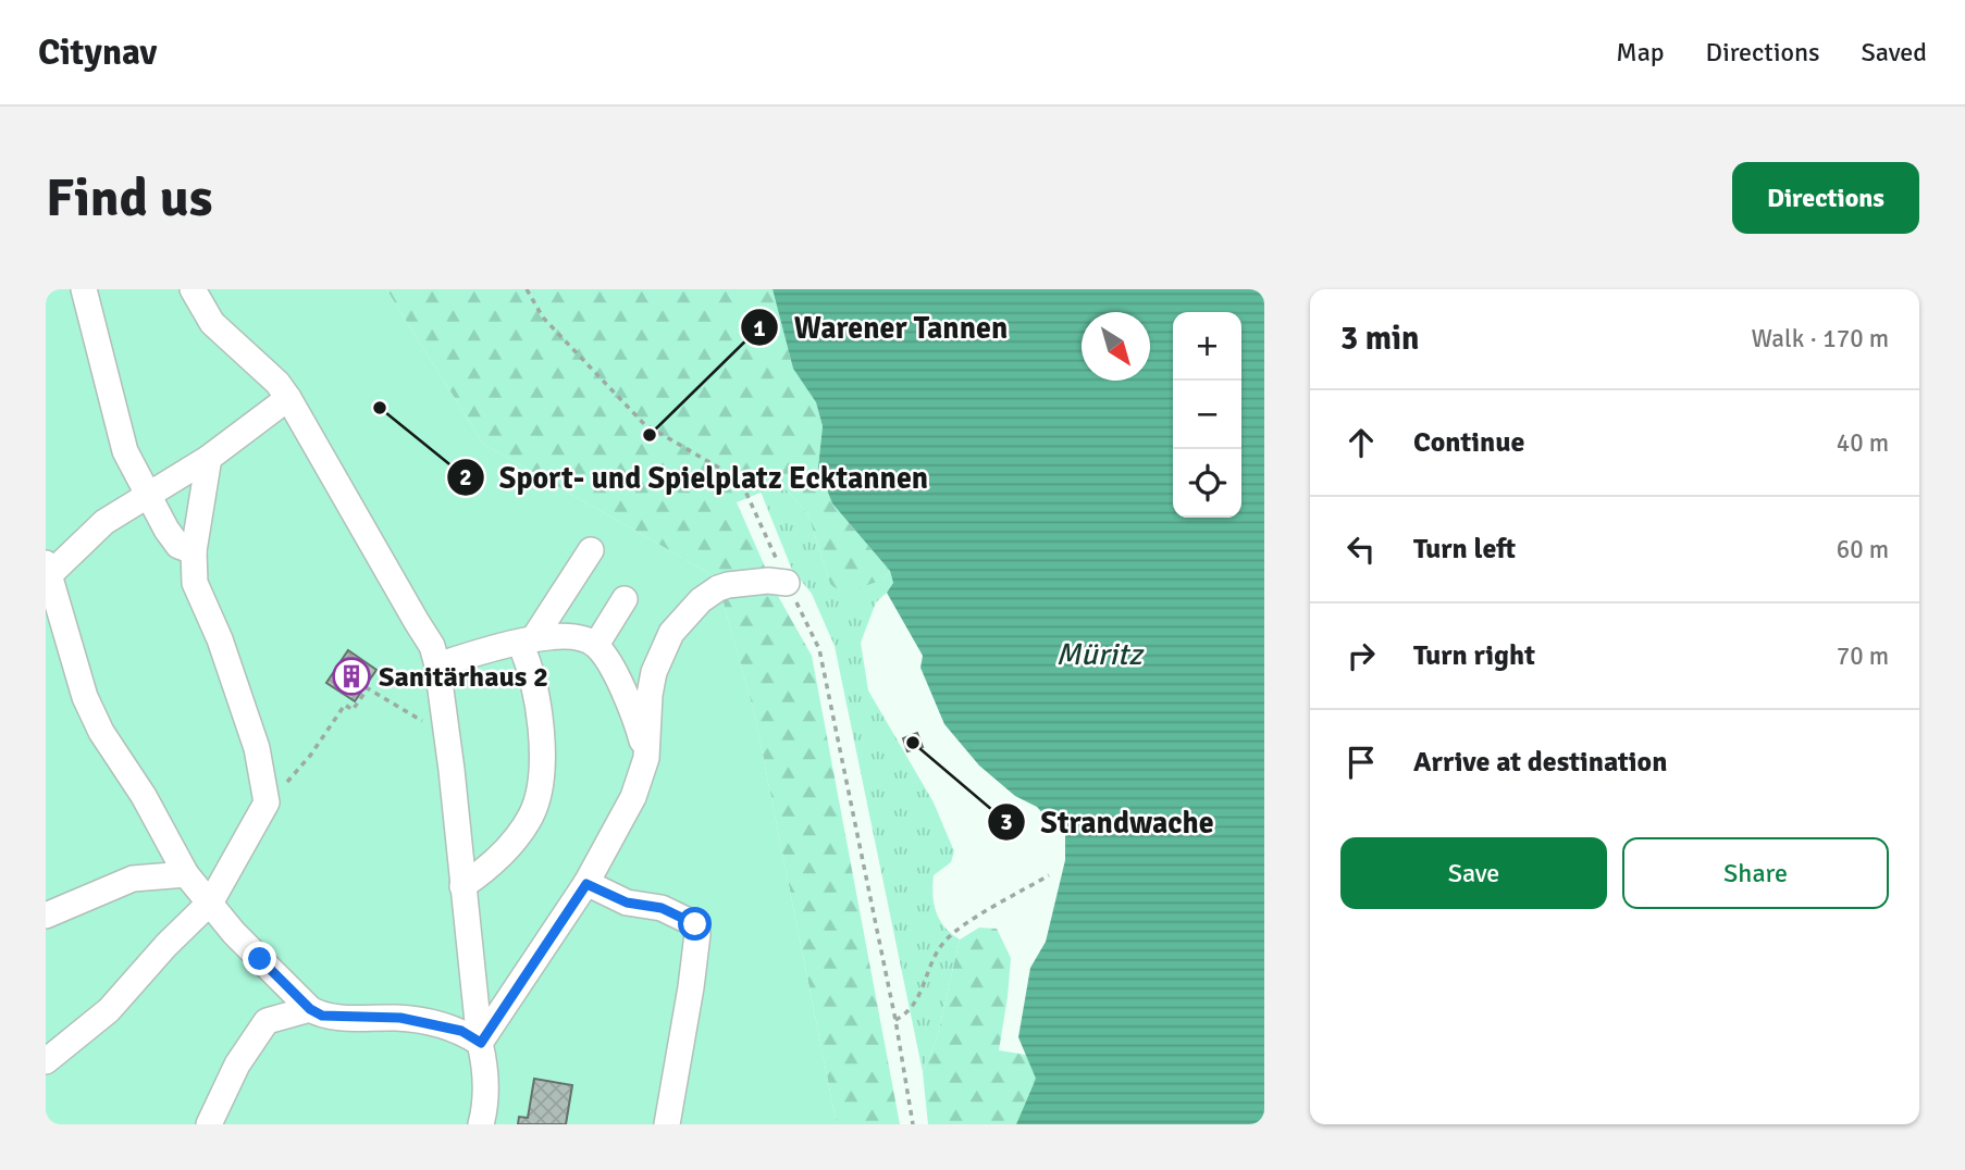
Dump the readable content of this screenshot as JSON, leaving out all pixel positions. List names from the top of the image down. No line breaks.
{"water":["Müritz"],"places":{"other":["Sport- und Spielplatz Ecktannen","Warener Tannen","Strandwache"],"building":["Sanitärhaus 2"]},"north":"bottom right","page":{"header":"Citynav","nav":["Map","Directions","Saved"],"buttons":["Directions",["Save","Share"]],"title":"Find us","heading":["3 min","Walk · 170 m"],"map_buttons":["+","−"],"list":[["Continue","40 m"],["Turn left","60 m"],["Turn right","70 m"],"Arrive at destination"]}}
